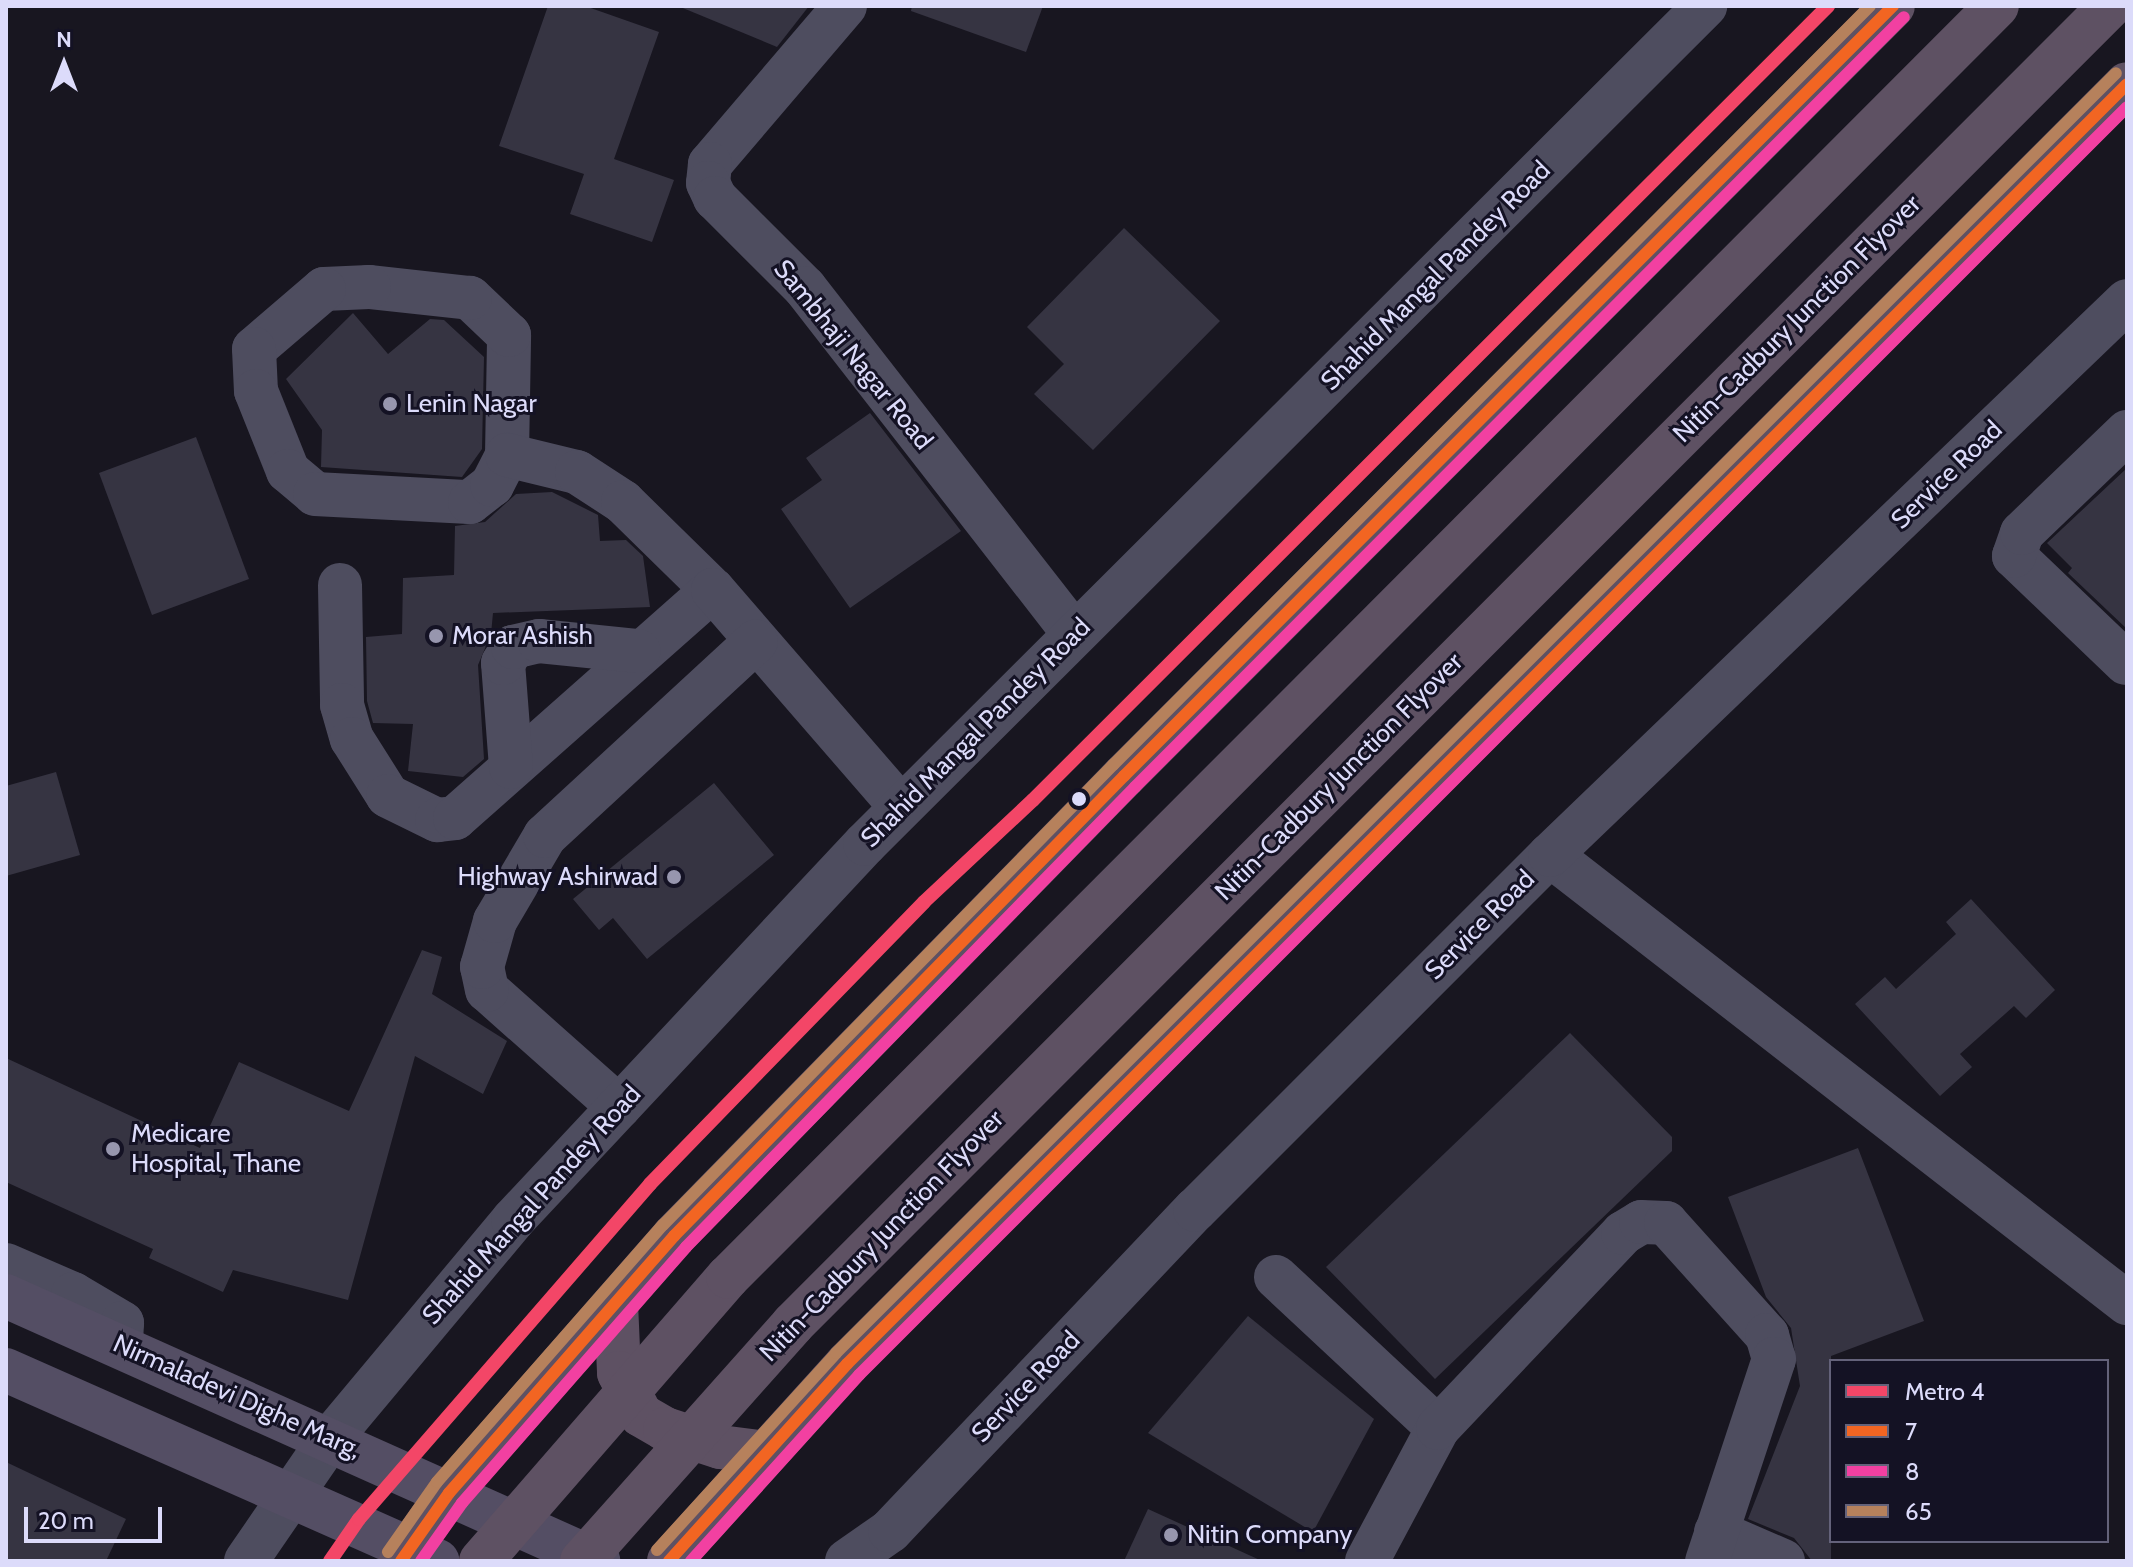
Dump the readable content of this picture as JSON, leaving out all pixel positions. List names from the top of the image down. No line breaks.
{"streets":{"highway":["Nitin-Cadbury Junction Flyover"],"main road":["Nirmaladevi Dighe Marg,"],"street":["Shahid Mangal Pandey Road","Sambhaji Nagar Road","Service Road"]},"crossings":[["Shahid Mangal Pandey Road","Sambhaji Nagar Road"],["Shahid Mangal Pandey Road","Nirmaladevi Dighe Marg,"]],"places":["Lenin Nagar","Morar Ashish","Highway Ashirwad","Medicare Hospital, Thane","Nitin Company"],"lines":["metro line 4","transit line 7","transit line 65","transit line 8"],"legend":["Metro 4","7","8","65"],"scale_bar":"20 m","north":"top"}
